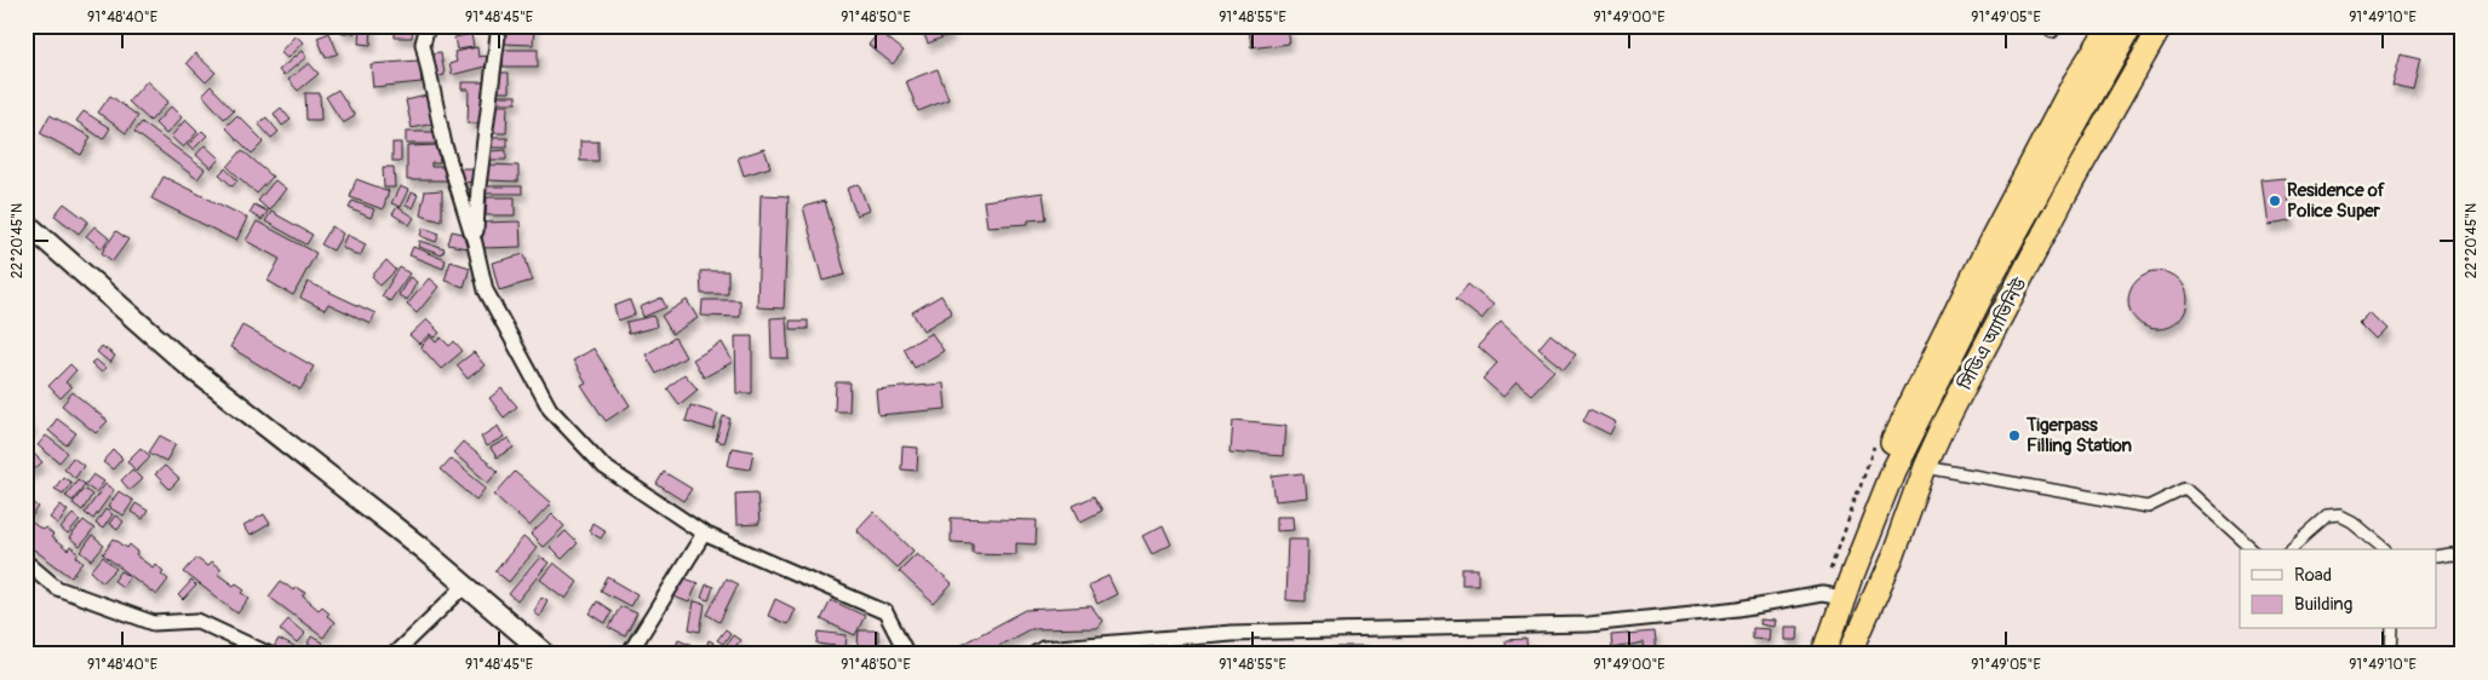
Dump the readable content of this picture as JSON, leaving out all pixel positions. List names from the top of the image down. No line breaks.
{"streets":{"highway":["সিডিএ অ্যাভিনিউ"]},"places":["Residence of Police Super","Tigerpass Filling Station"],"legend":["Road","Building"],"coordinates":["91°48'40\"E","91°48'45\"E","91°48'50\"E","91°48'55\"E","91°49'00\"E","91°49'05\"E","91°49'10\"E","22°20'45\"N"]}
